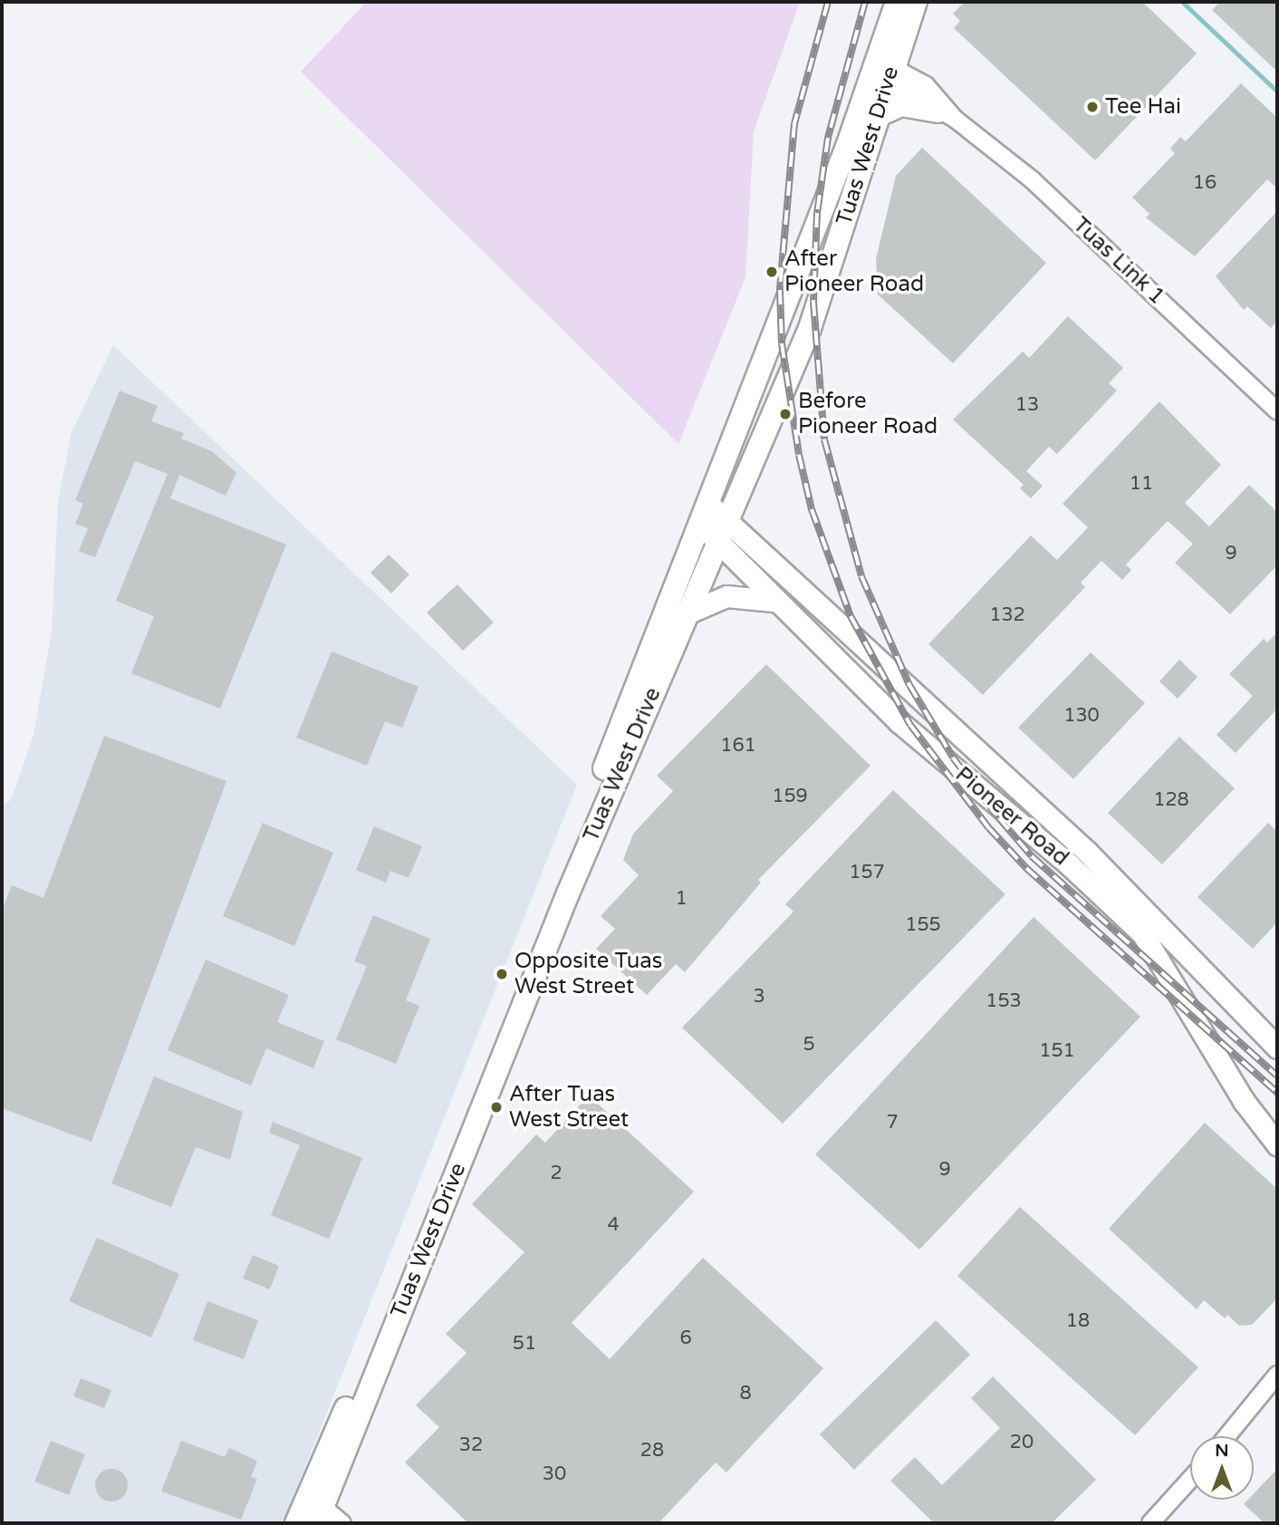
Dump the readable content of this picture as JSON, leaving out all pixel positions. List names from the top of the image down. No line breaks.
{"streets":{"main road":["Tuas West Drive"],"street":["Tuas Link 1","Pioneer Road"]},"crossings":[["Tuas West Drive","Tuas Link 1"],["Tuas West Drive","Pioneer Road"]],"places":["Tee Hai","After Pioneer Road","Before Pioneer Road","Opposite Tuas West Street","After Tuas West Street"],"house_numbers":["16","13","11","9","132","130","161","159","128","157","1","155","3","153","5","151","7","9","2","4","18","6","51","8","20","32","28","30"],"north":"top"}
